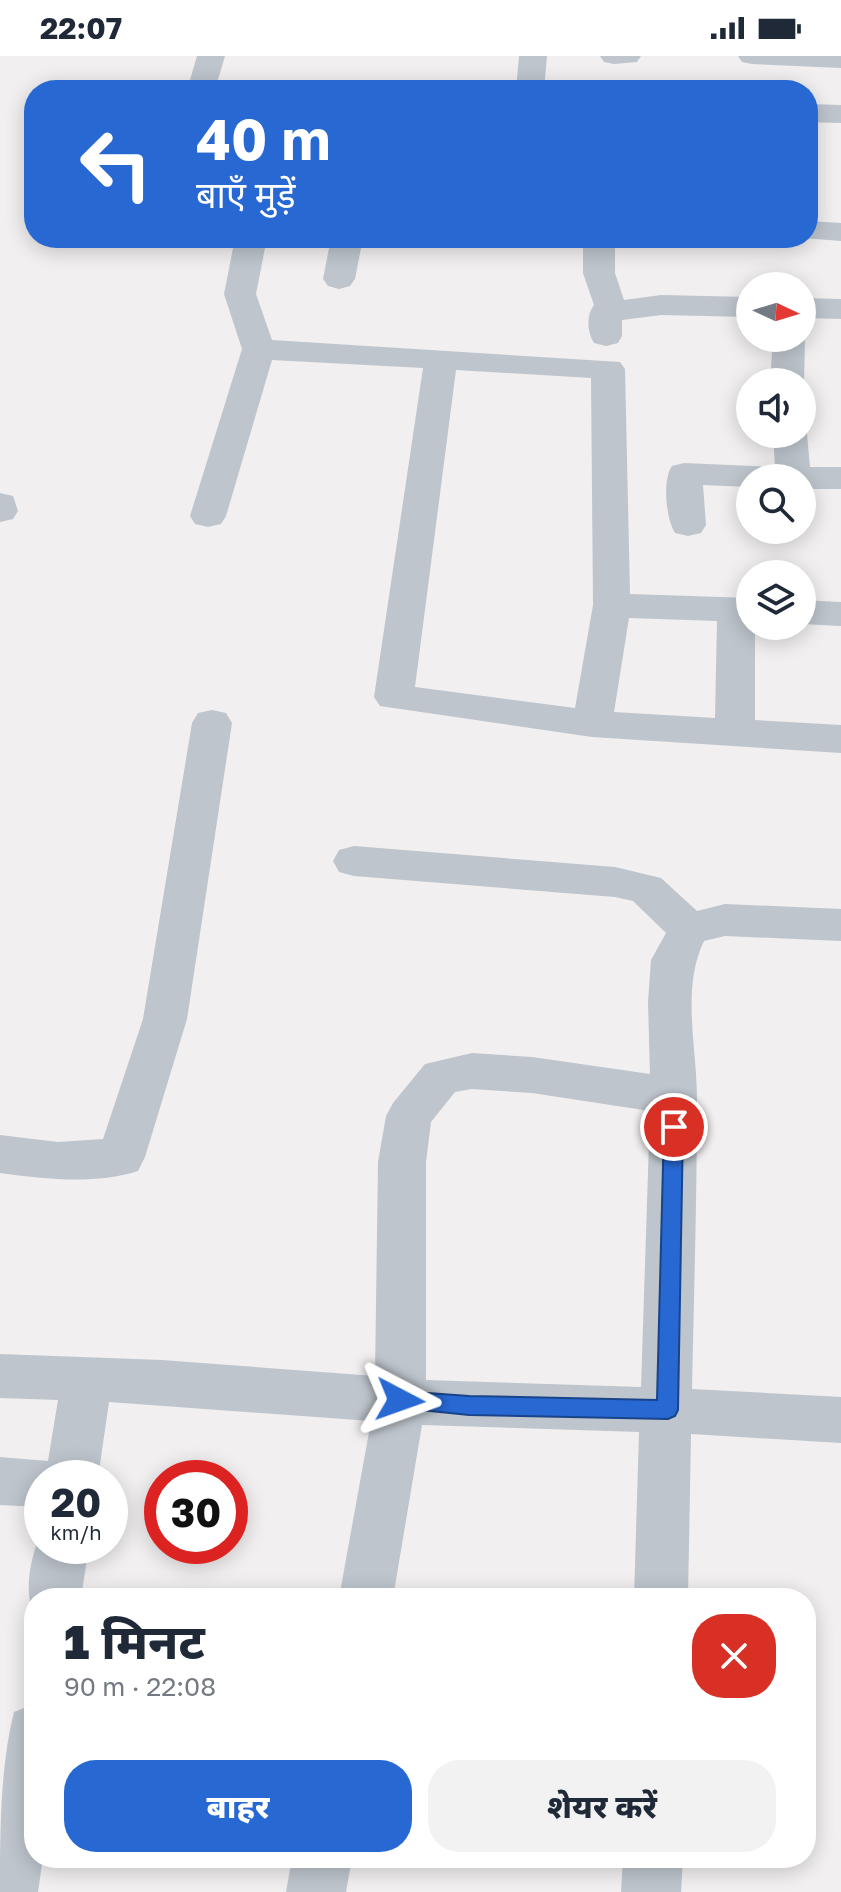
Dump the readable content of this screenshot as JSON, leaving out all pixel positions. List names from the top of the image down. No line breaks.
{"north":"right","page":{"status":"22:07","turn":["40 m","बाएँ मुड़ें"],"speed":"20 km/h","limit":"30","heading":["1 मिनट","90 m · 22:08"],"buttons":["बाहर","शेयर करें"]}}
